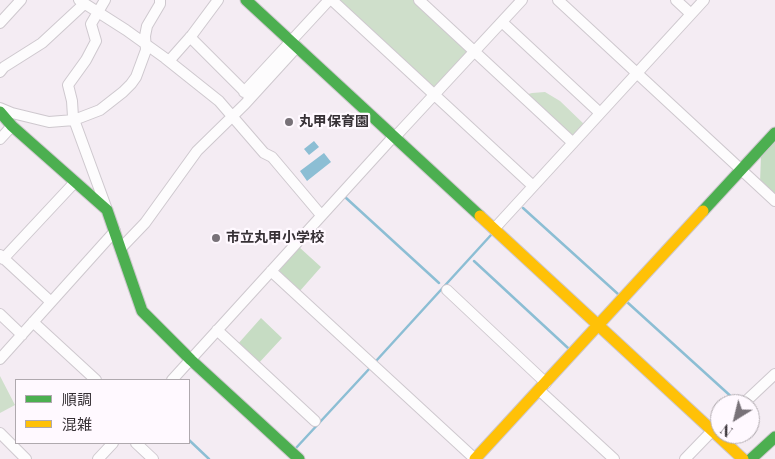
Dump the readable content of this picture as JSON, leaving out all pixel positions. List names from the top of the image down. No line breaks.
{"places":["丸甲保育園","市立丸甲小学校"],"legend":["順調","混雑"],"north":"bottom left"}
